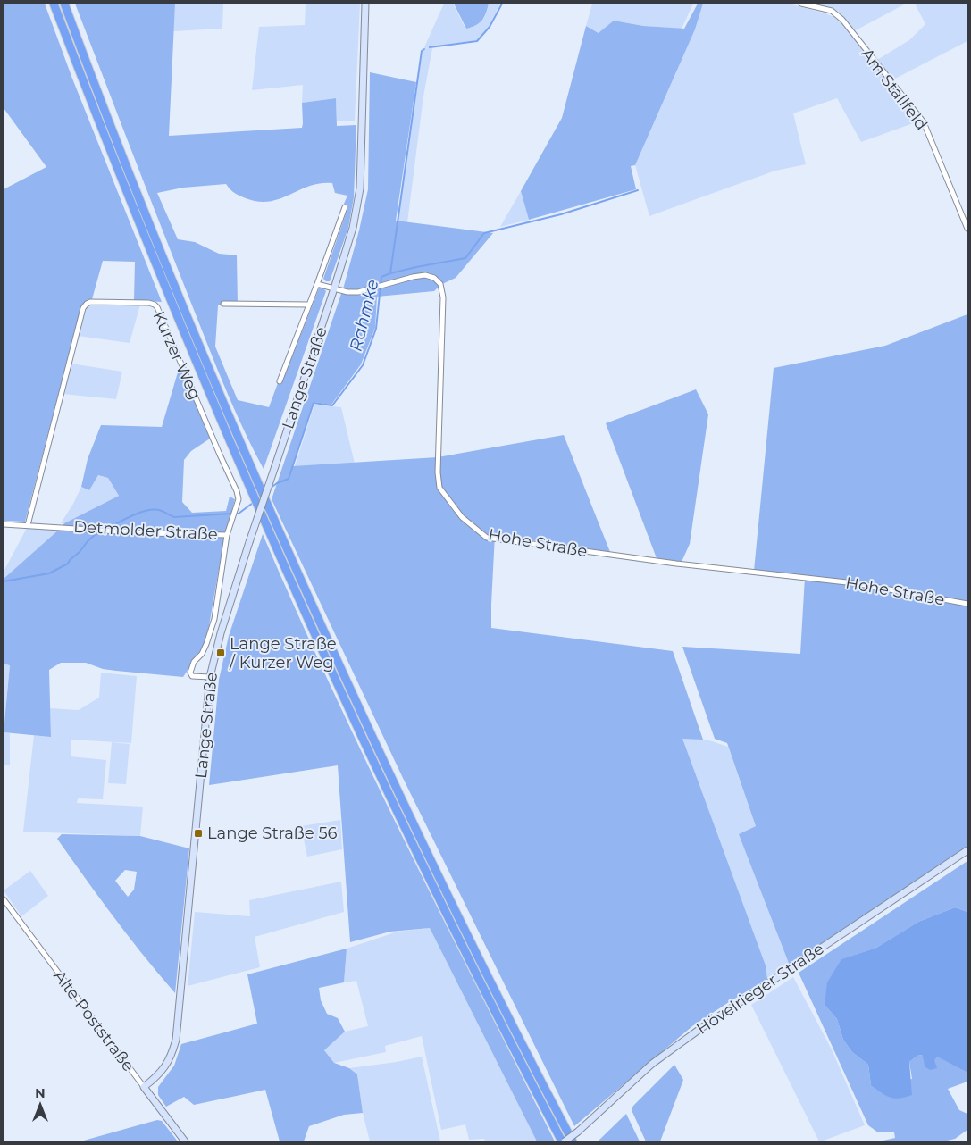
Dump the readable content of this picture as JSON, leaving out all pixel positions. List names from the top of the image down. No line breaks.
{"streets":{"street":["Am Stallfeld","Kurzer Weg","Lange Straße","Detmolder Straße","Hohe Straße","Hövelrieger Straße","Alte Poststraße"]},"crossings":[["Kurzer Weg","Detmolder Straße"],["Lange Straße","Detmolder Straße"],["Lange Straße","Hohe Straße"],["Lange Straße","Alte Poststraße"]],"water":["Rahmke"],"places":{"transit":["Lange Straße / Kurzer Weg","Lange Straße 56"]},"north":"top"}
